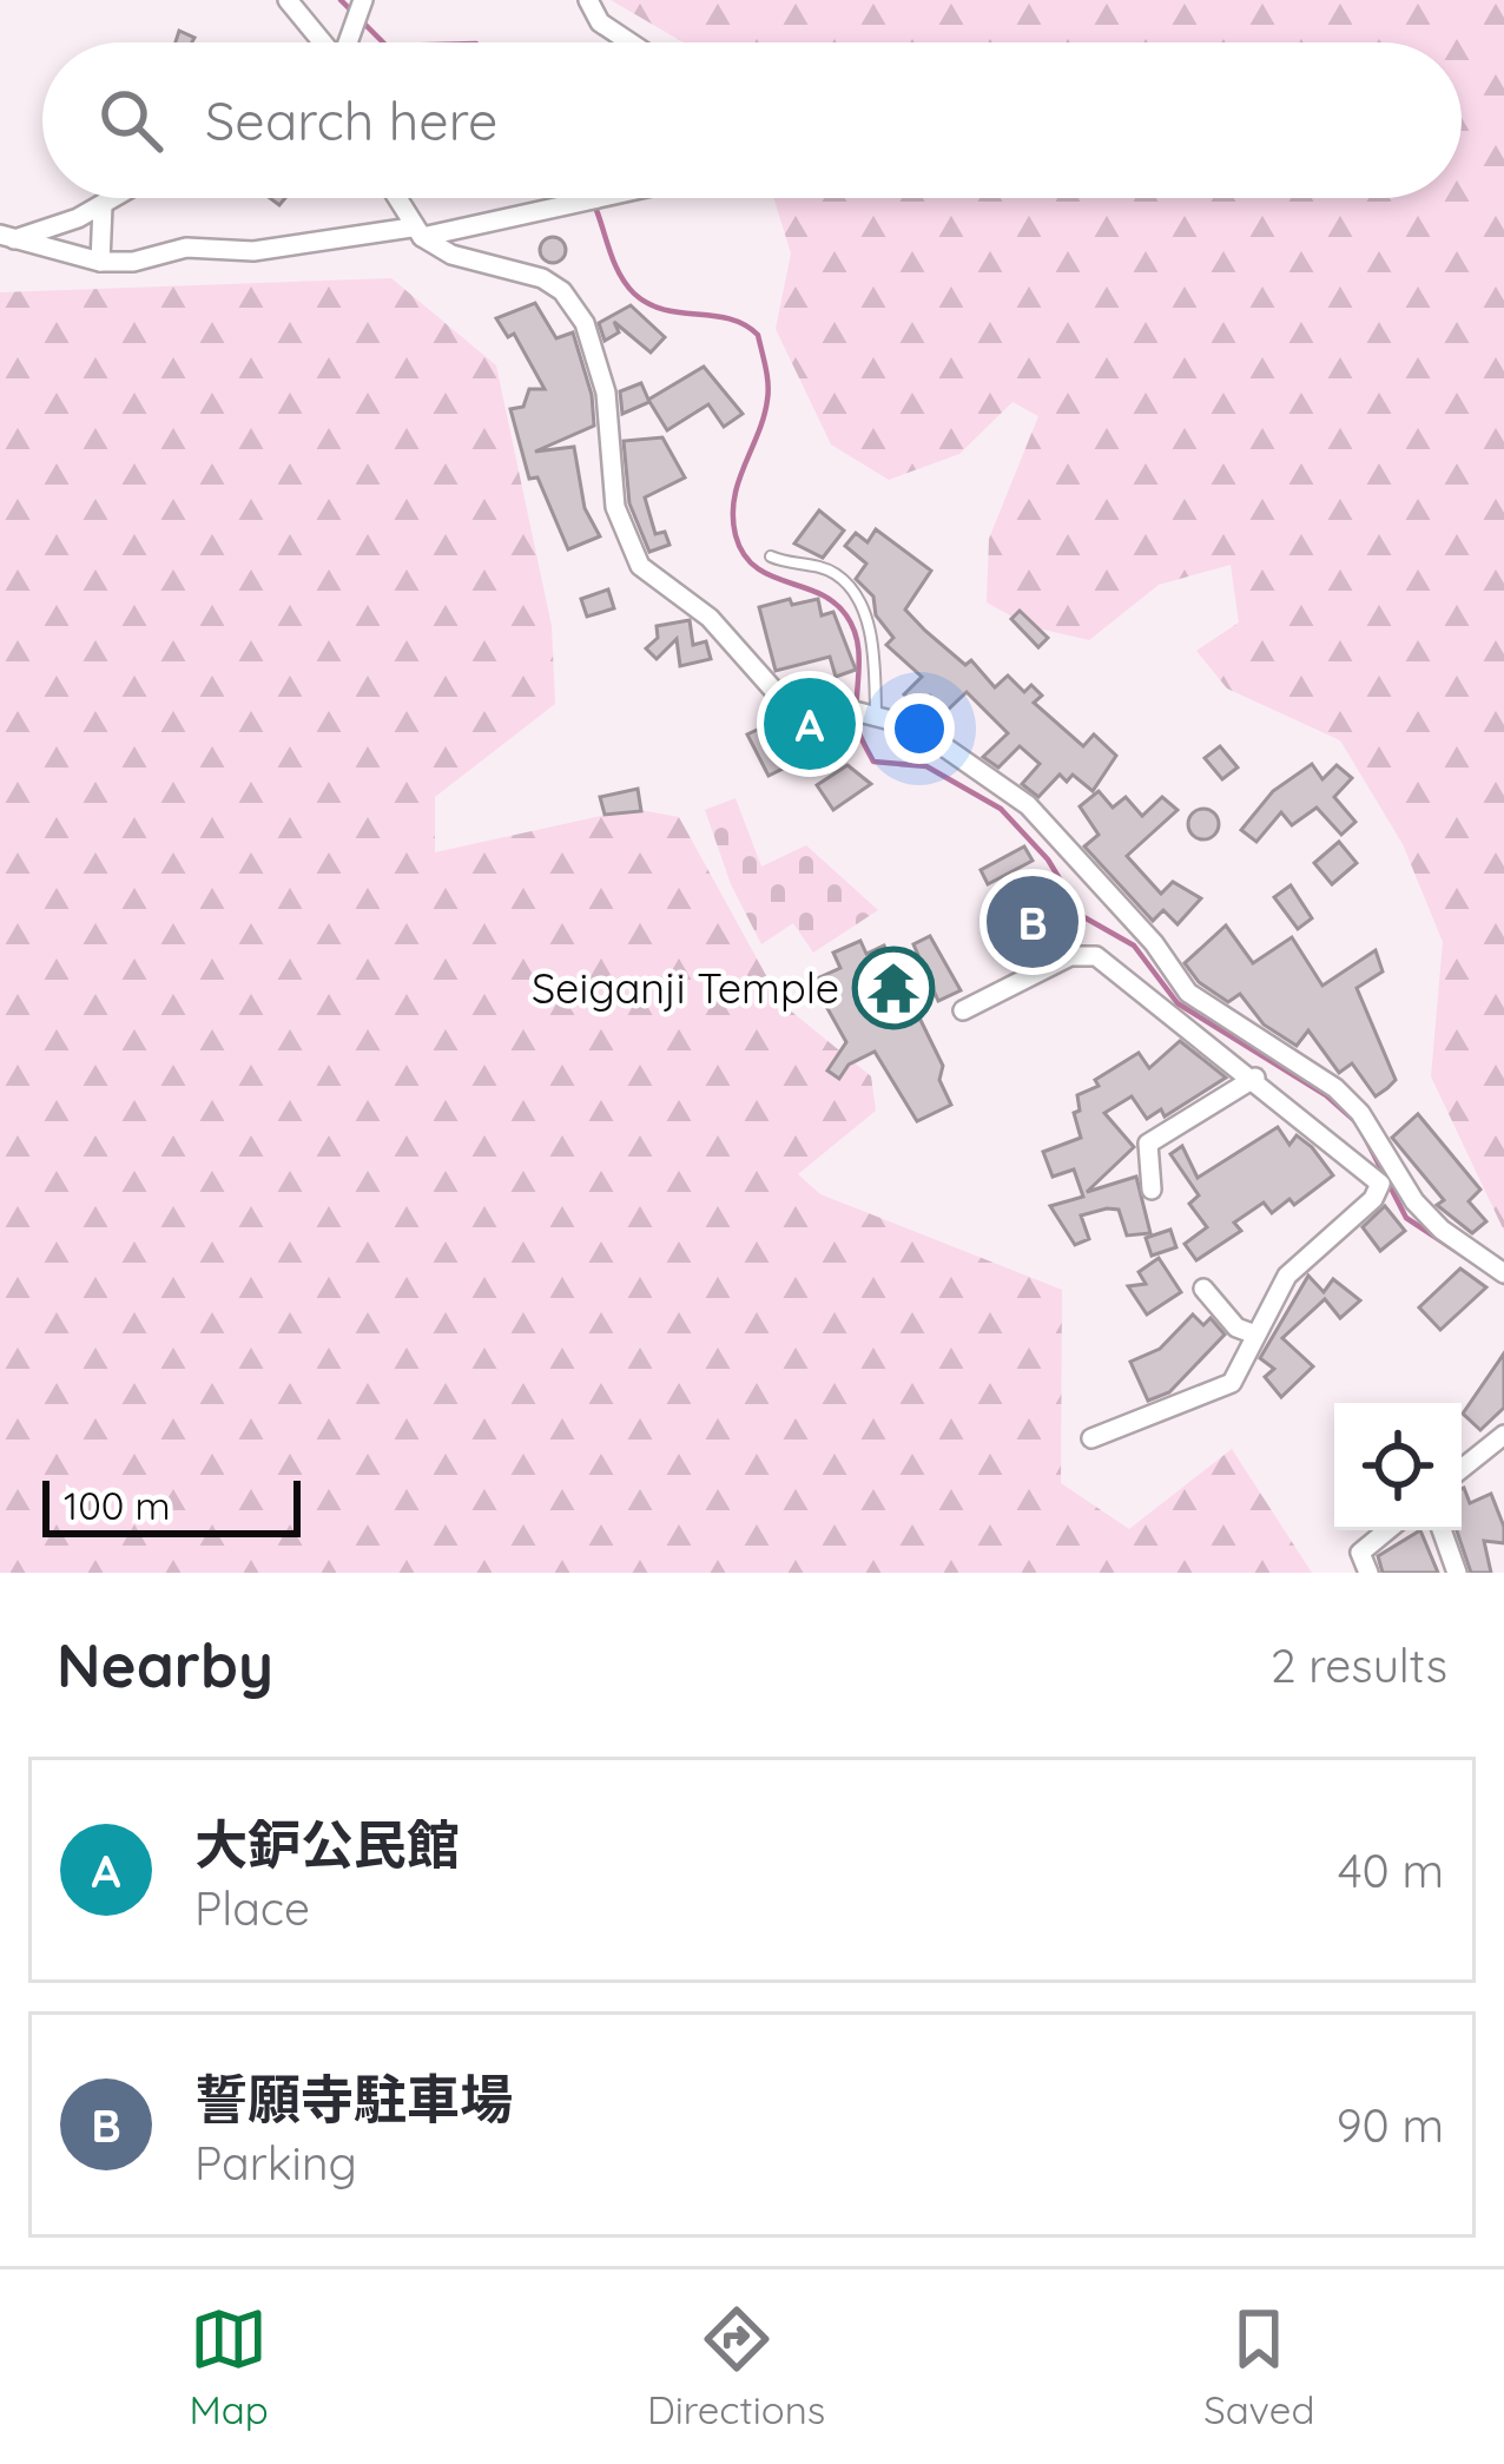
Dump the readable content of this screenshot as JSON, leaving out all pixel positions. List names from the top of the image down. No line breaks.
{"places":{"temple":["Seiganji Temple"]},"scale_bar":"100 m","page":{"search":"Search here","pins":["A","B"],"scale":"100 m","heading":["Nearby","2 results"],"list":[{"mark":"A","name":"大鈩公民館","note":"Place","value":"40 m"},{"mark":"B","name":"誓願寺駐車場","note":"Parking","value":"90 m"}],"nav":["Map","Directions","Saved"]}}
